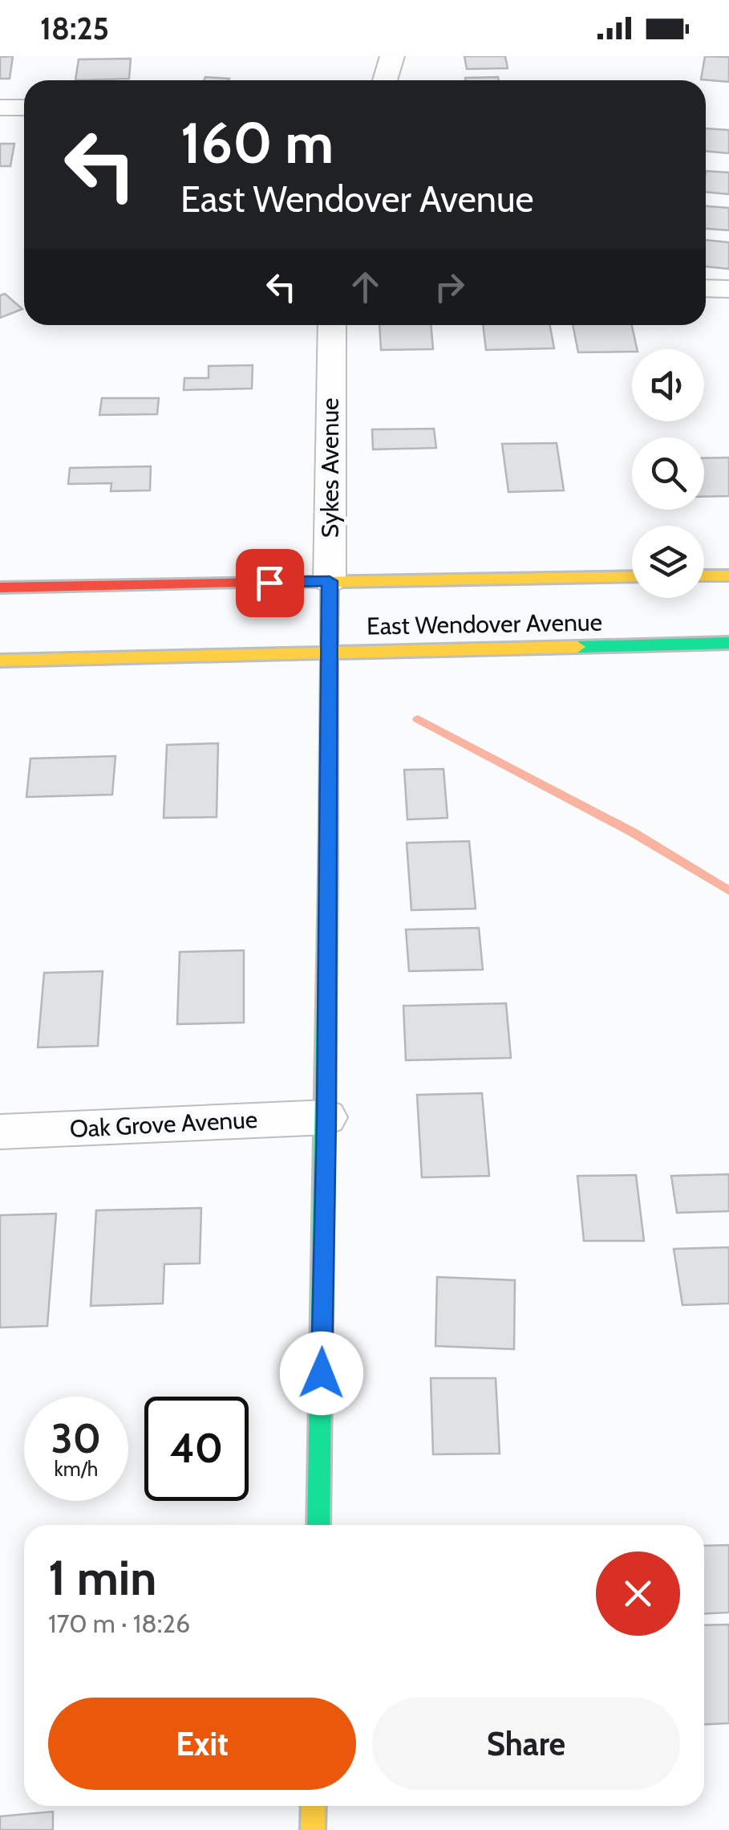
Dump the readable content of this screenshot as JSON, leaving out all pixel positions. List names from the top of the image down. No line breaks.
{"streets":{"main road":["Sykes Avenue","East Wendover Avenue"],"street":["Oak Grove Avenue"]},"crossings":[["Sykes Avenue","East Wendover Avenue"],["Sykes Avenue","Oak Grove Avenue"]],"page":{"status":"18:25","turn":["160 m","East Wendover Avenue"],"speed":"30 km/h","limit":"40","heading":["1 min","170 m · 18:26"],"buttons":["Exit","Share"]}}
